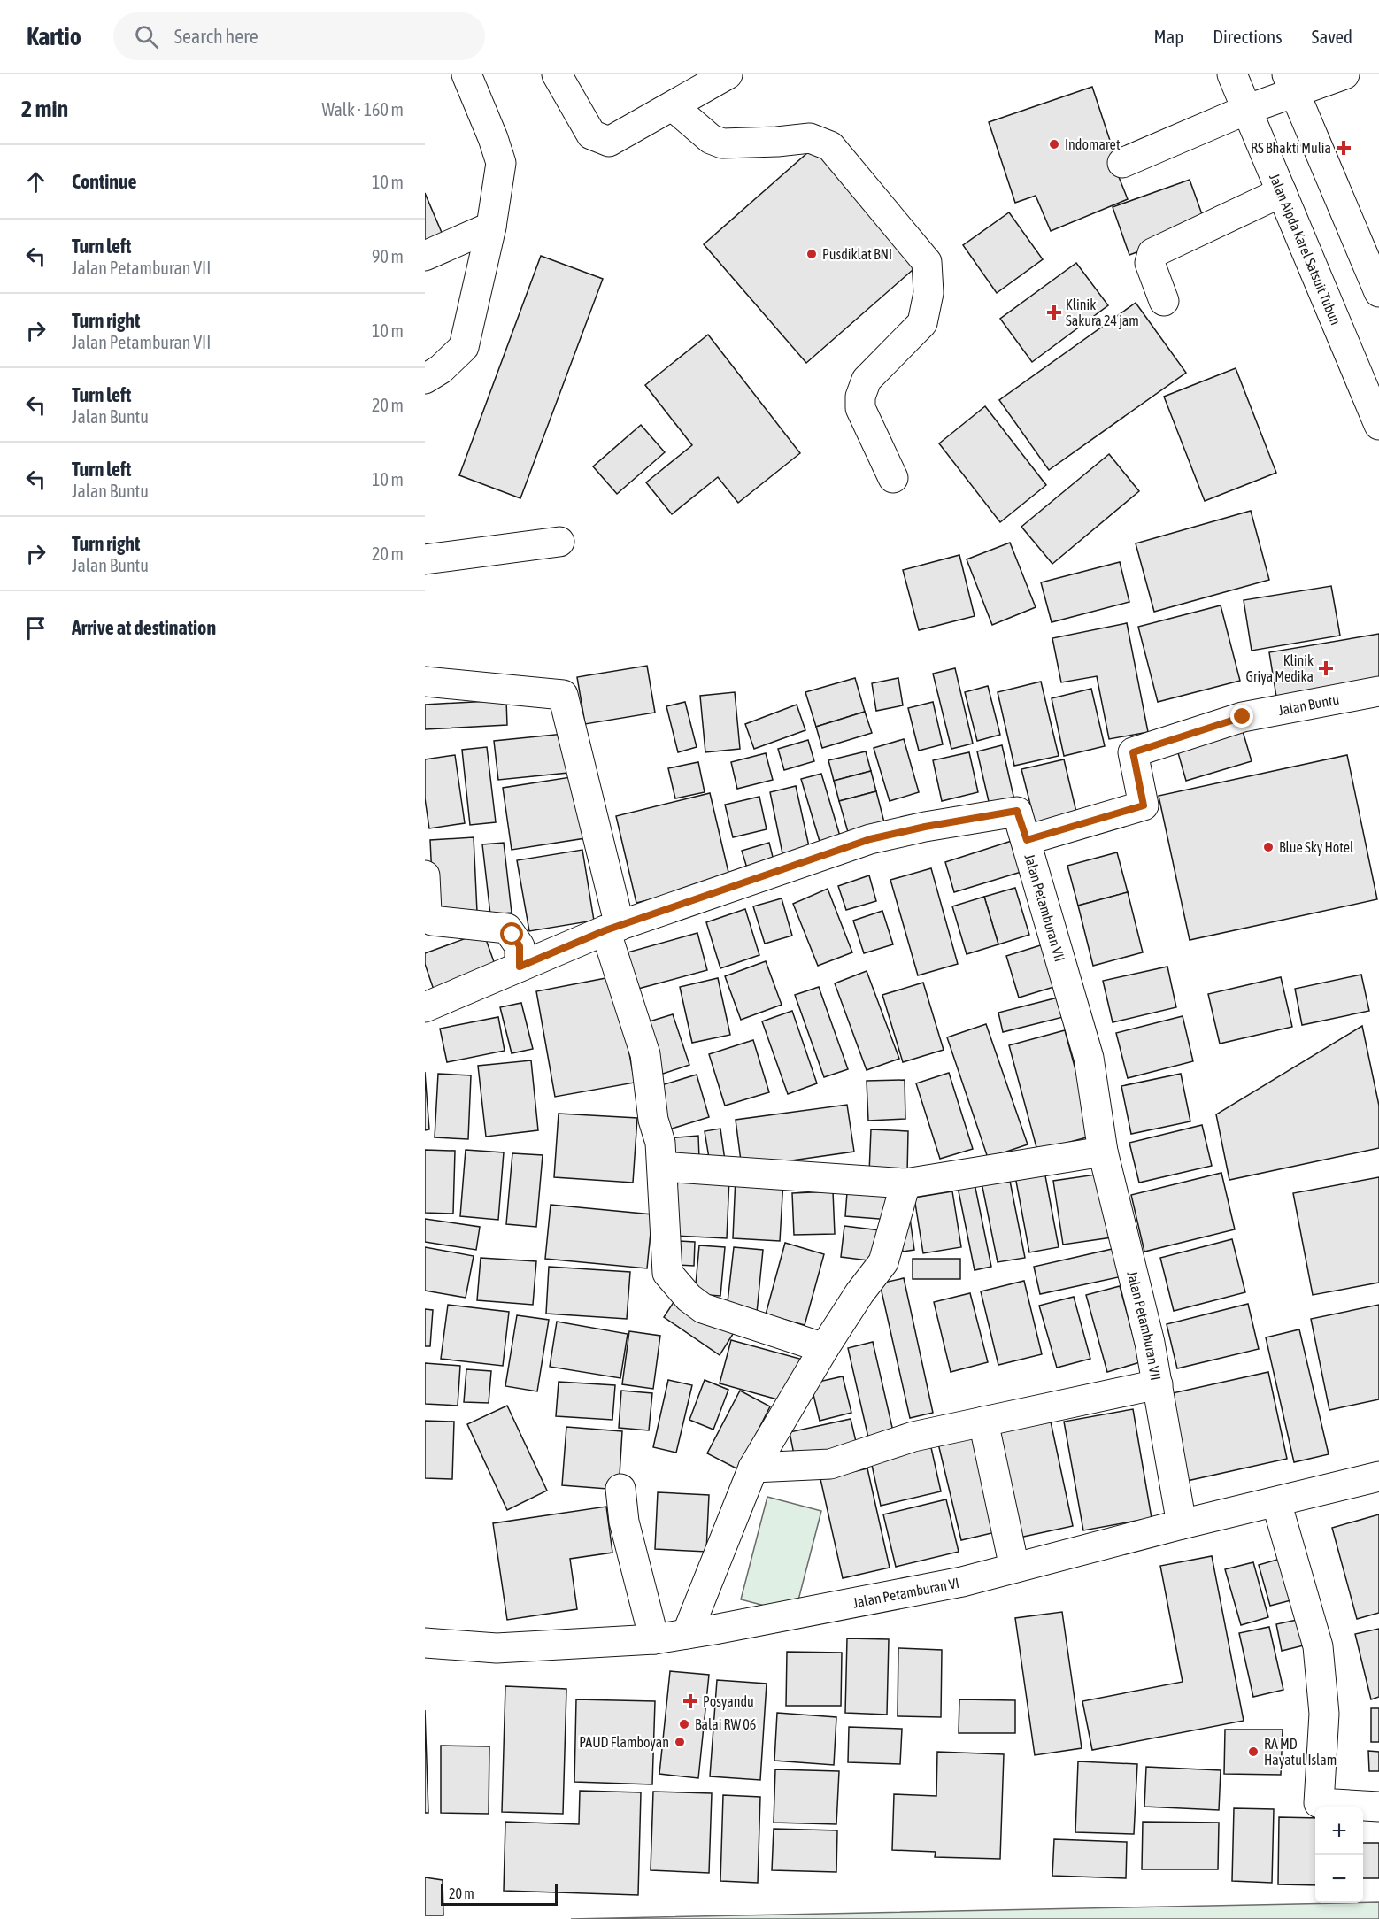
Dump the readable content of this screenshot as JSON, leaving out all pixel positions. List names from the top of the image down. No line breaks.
{"streets":{"street":["Jalan Aipda Karel Satsuit Tubun","Jalan Buntu","Jalan Petamburan VII","Jalan Petamburan VI"]},"crossings":[["Jalan Buntu","Jalan Petamburan VII"],["Jalan Petamburan VII","Jalan Petamburan VI"]],"places":{"other":["Indomaret","Pusdiklat BNI","Blue Sky Hotel","Balai RW 06","PAUD Flamboyan","RA MD Hayatul Islam"],"health":["RS Bhakti Mulia","Klinik Sakura 24 jam","Klinik Griya Medika","Posyandu"]},"scale_bar":"20 m","page":{"header":"Kartio","search":"Search here","nav":["Map","Directions","Saved"],"heading":["2 min","Walk · 160 m"],"list":[["Continue","10 m"],["Turn left","Jalan Petamburan VII","90 m"],["Turn right","Jalan Petamburan VII","10 m"],["Turn left","Jalan Buntu","20 m"],["Turn left","Jalan Buntu","10 m"],["Turn right","Jalan Buntu","20 m"],"Arrive at destination"],"map_buttons":["+","−"],"scale":"20 m"}}
